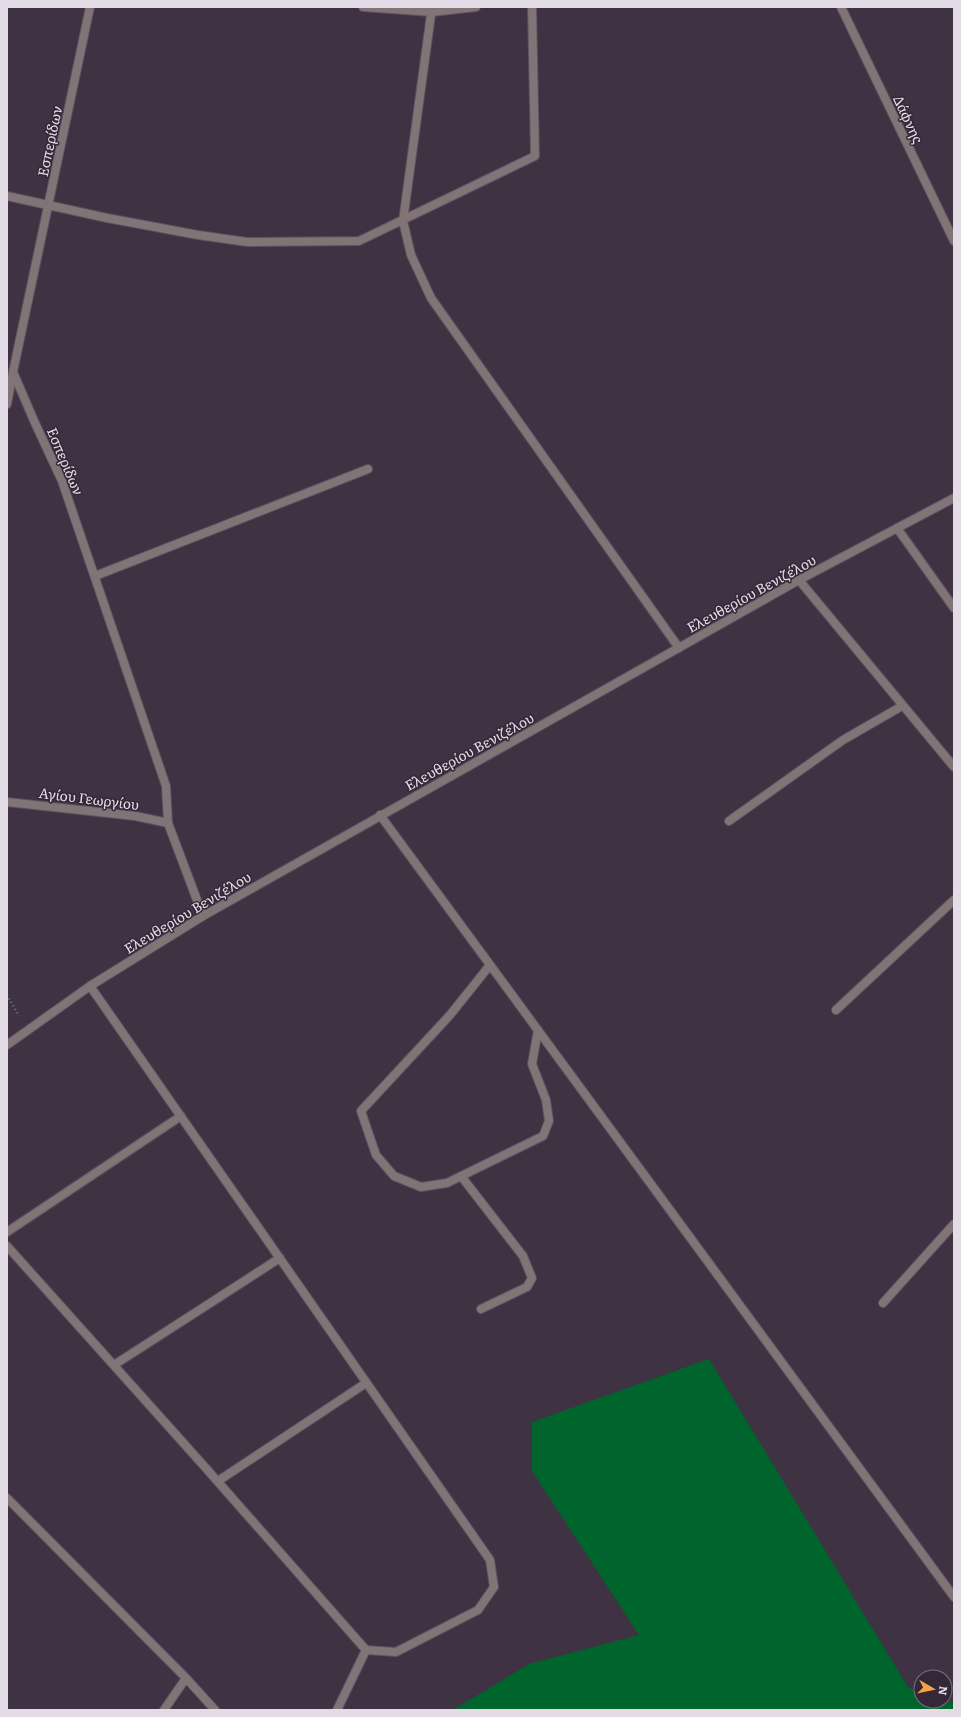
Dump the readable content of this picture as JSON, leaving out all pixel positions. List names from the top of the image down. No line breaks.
{"streets":{"street":["Δάφνης","Εσπερίδων","Ελευθερίου Βενιζέλου","Αγίου Γεωργίου"]},"crossings":[["Εσπερίδων","Ελευθερίου Βενιζέλου"],["Εσπερίδων","Αγίου Γεωργίου"]],"north":"right"}
